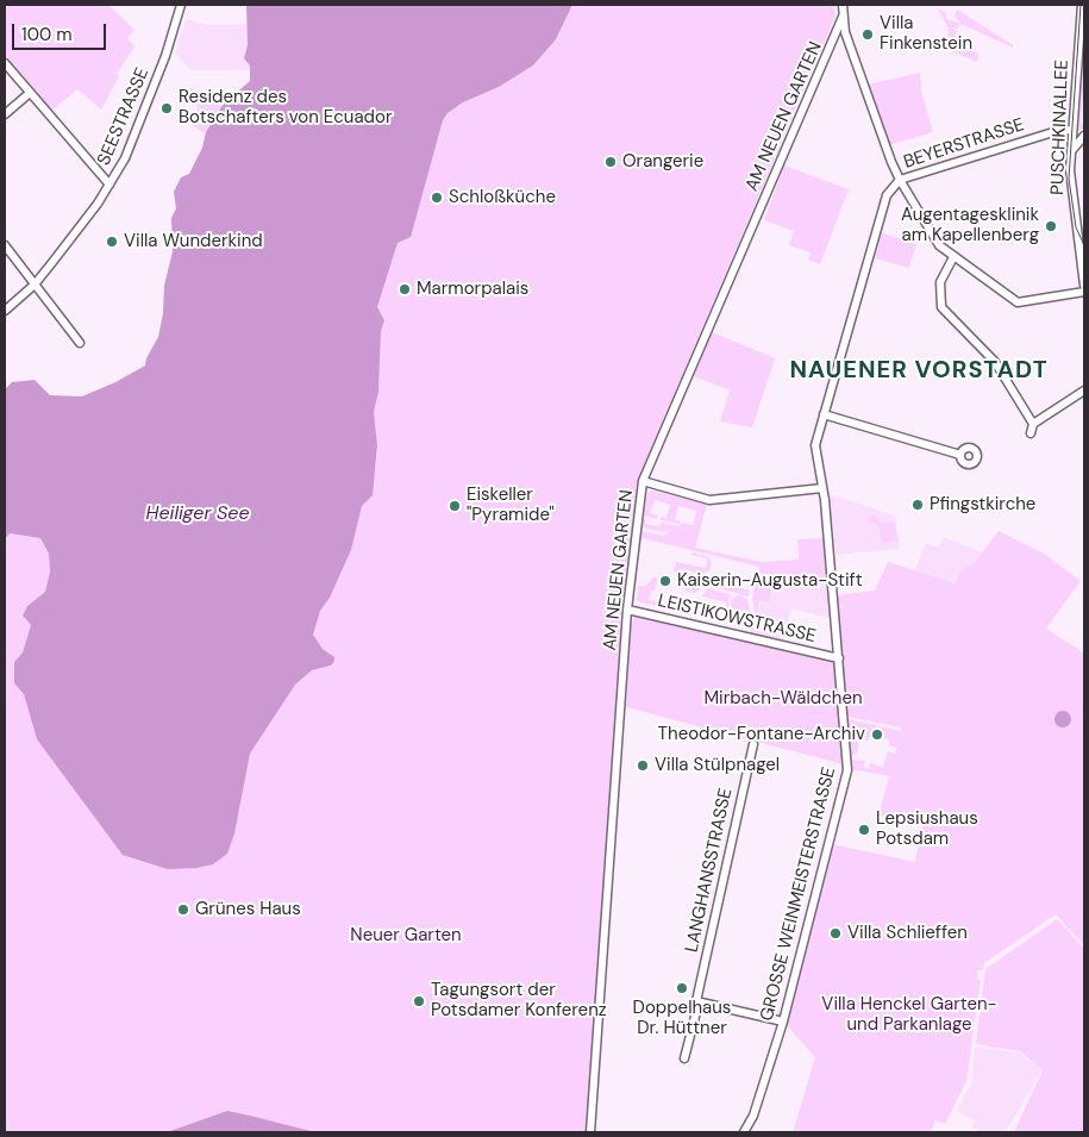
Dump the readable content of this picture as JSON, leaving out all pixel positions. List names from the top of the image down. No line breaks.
{"streets":{"street":["SEESTRASSE","AM NEUEN GARTEN","PUSCHKINALLEE","BEYERSTRASSE","LEISTIKOWSTRASSE","LANGHANSSTRASSE","GROSSE WEINMEISTERSTRASSE"]},"crossings":[["AM NEUEN GARTEN","LEISTIKOWSTRASSE"],["PUSCHKINALLEE","BEYERSTRASSE"],["BEYERSTRASSE","GROSSE WEINMEISTERSTRASSE"],["LEISTIKOWSTRASSE","GROSSE WEINMEISTERSTRASSE"]],"districts":["NAUENER VORSTADT"],"water":["Heiliger See"],"parks":["Mirbach-Wäldchen","Neuer Garten","Villa Henckel Garten- und Parkanlage"],"places":["Villa Finkenstein","Residenz des Botschafters von Ecuador","Orangerie","Schloßküche","Augentagesklinik am Kapellenberg","Villa Wunderkind","Marmorpalais","Pfingstkirche","Eiskeller \"Pyramide\"","Kaiserin-Augusta-Stift","Theodor-Fontane-Archiv","Villa Stülpnagel","Lepsiushaus Potsdam","Grünes Haus","Villa Schlieffen","Doppelhaus Dr. Hüttner","Tagungsort der Potsdamer Konferenz"],"scale_bar":"100 m"}
